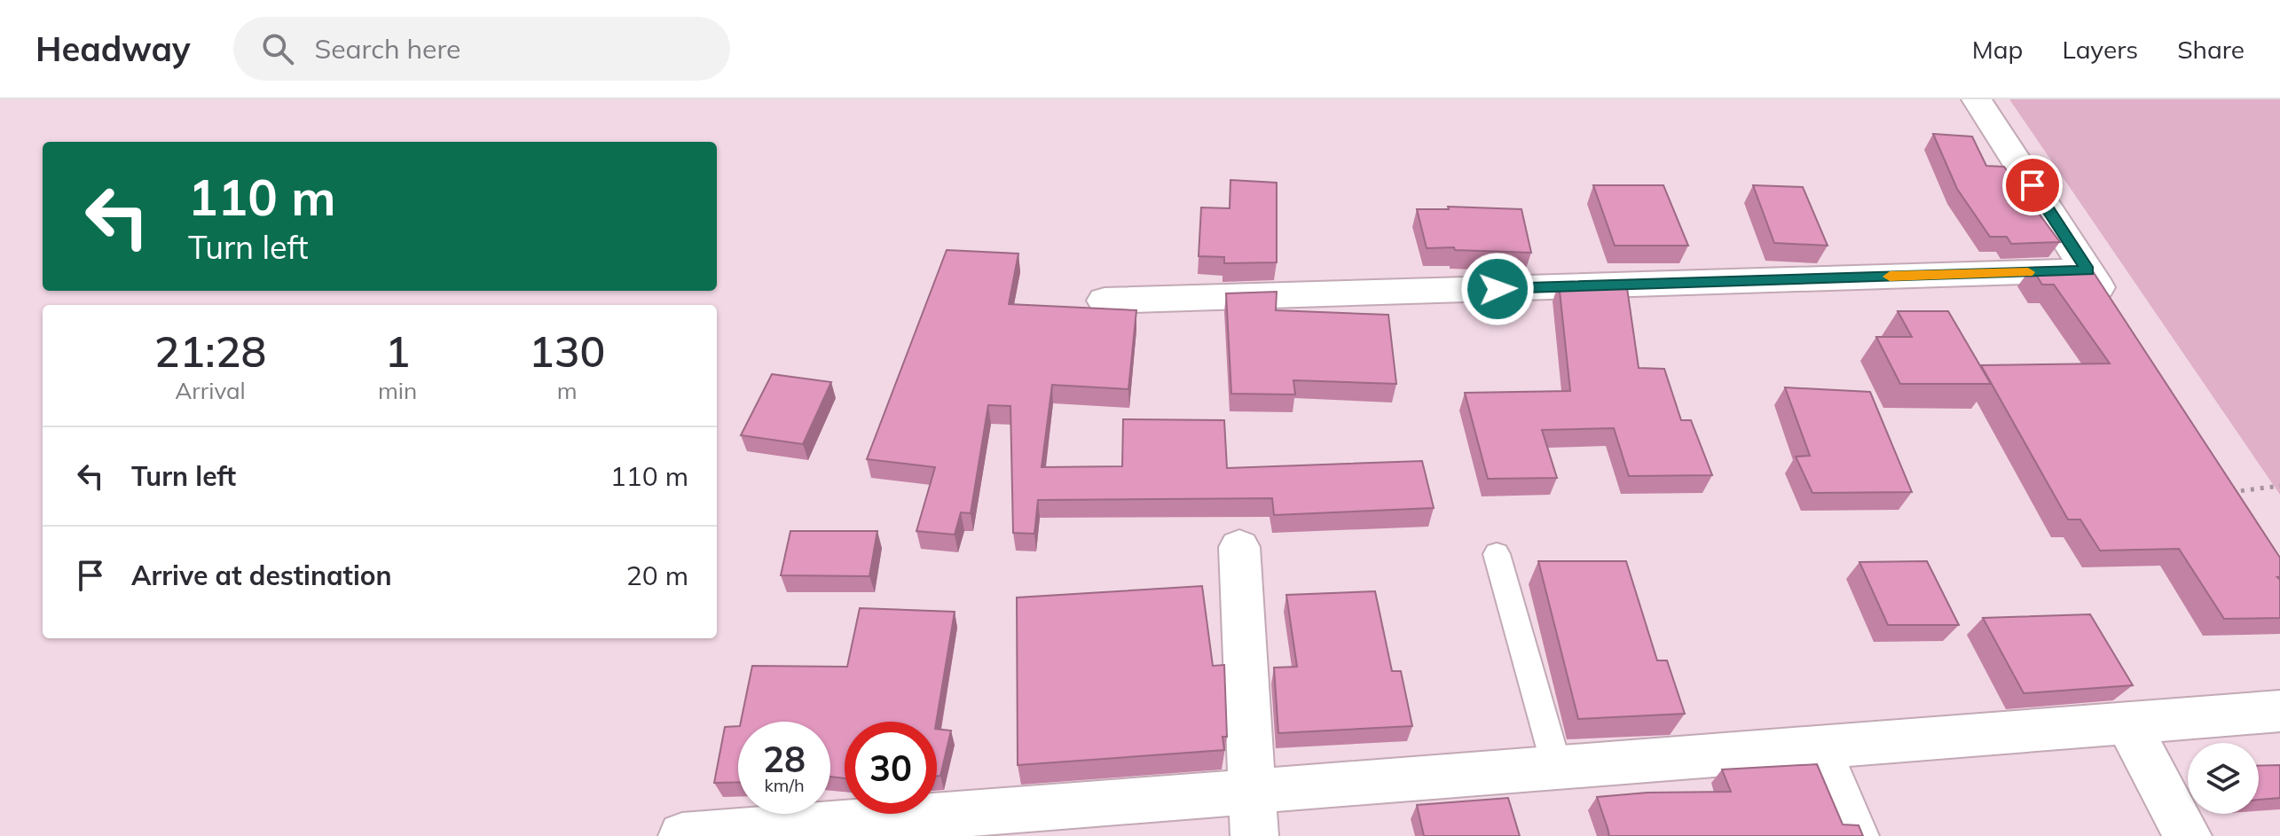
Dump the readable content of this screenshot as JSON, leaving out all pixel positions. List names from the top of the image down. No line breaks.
{"page":{"header":"Headway","search":"Search here","nav":["Map","Layers","Share"],"turn":["110 m","Turn left"],"eta":["21:28","Arrival","1","min","130","m"],"list":[{"name":"Turn left","value":"110 m"},{"name":"Arrive at destination","value":"20 m"}],"speed":"28 km/h","limit":"30"}}
